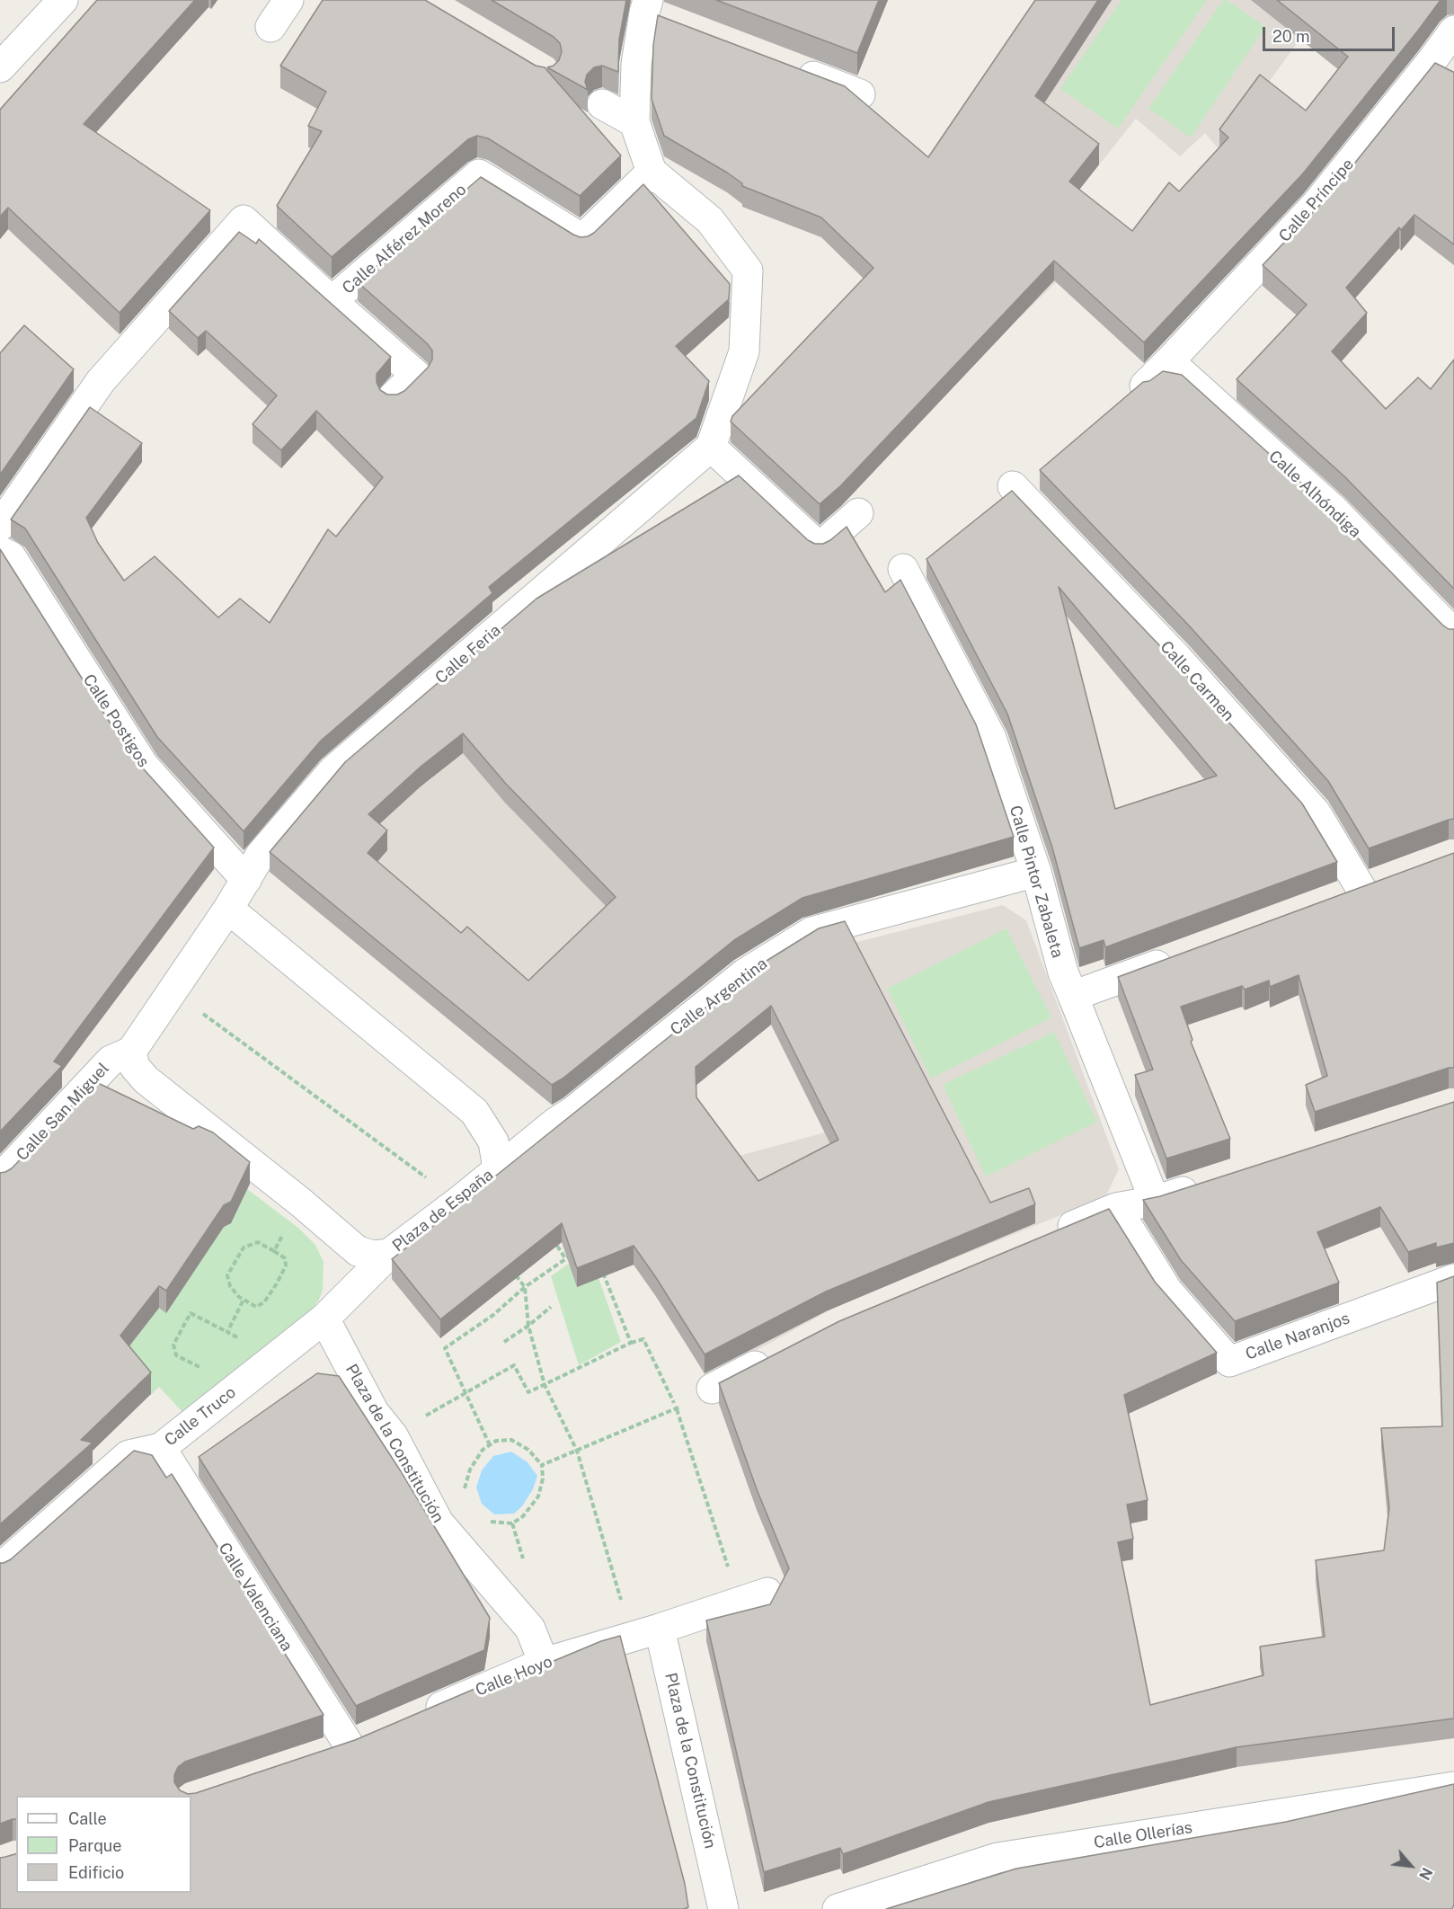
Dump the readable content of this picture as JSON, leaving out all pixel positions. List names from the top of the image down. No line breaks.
{"streets":{"street":["Calle Príncipe","Calle Alférez Moreno","Calle Alhóndiga","Calle Feria","Calle Carmen","Calle Postigos","Calle Pintor Zabaleta","Calle Argentina","Calle San Miguel","Plaza de España","Calle Naranjos","Calle Truco","Plaza de la Constitución","Calle Valenciana","Calle Hoyo","Calle Ollerías"]},"crossings":[["Calle Príncipe","Calle Alhóndiga"],["Calle Feria","Calle Postigos"],["Calle Pintor Zabaleta","Calle Argentina"],["Calle Argentina","Plaza de España"],["Calle San Miguel","Plaza de España"],["Calle Truco","Plaza de la Constitución"],["Calle Truco","Calle Valenciana"],["Plaza de la Constitución","Calle Hoyo"]],"legend":["Calle","Parque","Edificio"],"scale_bar":"20 m","north":"bottom right"}
